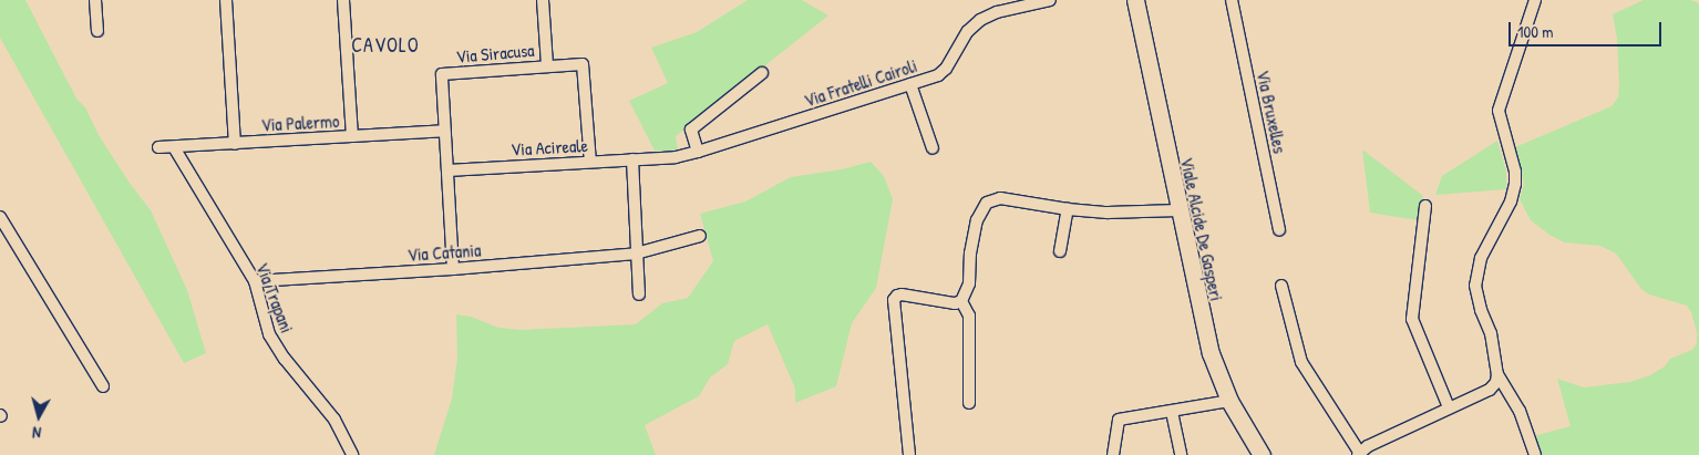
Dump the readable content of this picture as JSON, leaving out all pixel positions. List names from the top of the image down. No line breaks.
{"streets":{"main road":["Viale Alcide De Gasperi"],"street":["Via Siracusa","Via Fratelli Cairoli","Via Bruxelles","Via Palermo","Via Acireale","Via Catania","Via Trapani"]},"crossings":[["Via Siracusa","Via Palermo"],["Via Siracusa","Via Acireale"],["Via Siracusa","Via Catania"],["Via Fratelli Cairoli","Via Acireale"],["Via Palermo","Via Trapani"],["Via Catania","Via Trapani"]],"districts":["CAVOLO"],"scale_bar":"100 m","north":"bottom"}
